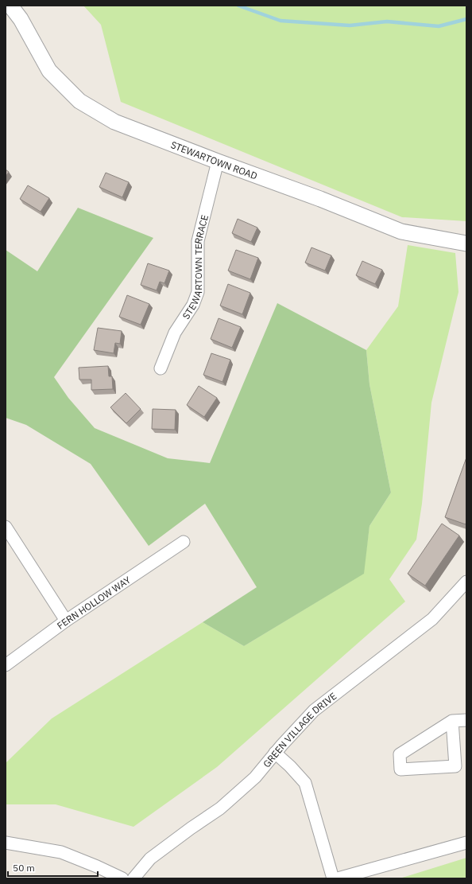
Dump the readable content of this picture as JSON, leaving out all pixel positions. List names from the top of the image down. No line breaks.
{"streets":{"street":["STEWARTOWN ROAD","STEWARTOWN TERRACE","FERN HOLLOW WAY","GREEN VILLAGE DRIVE"]},"crossings":[["STEWARTOWN ROAD","STEWARTOWN TERRACE"]],"scale_bar":"50 m"}
